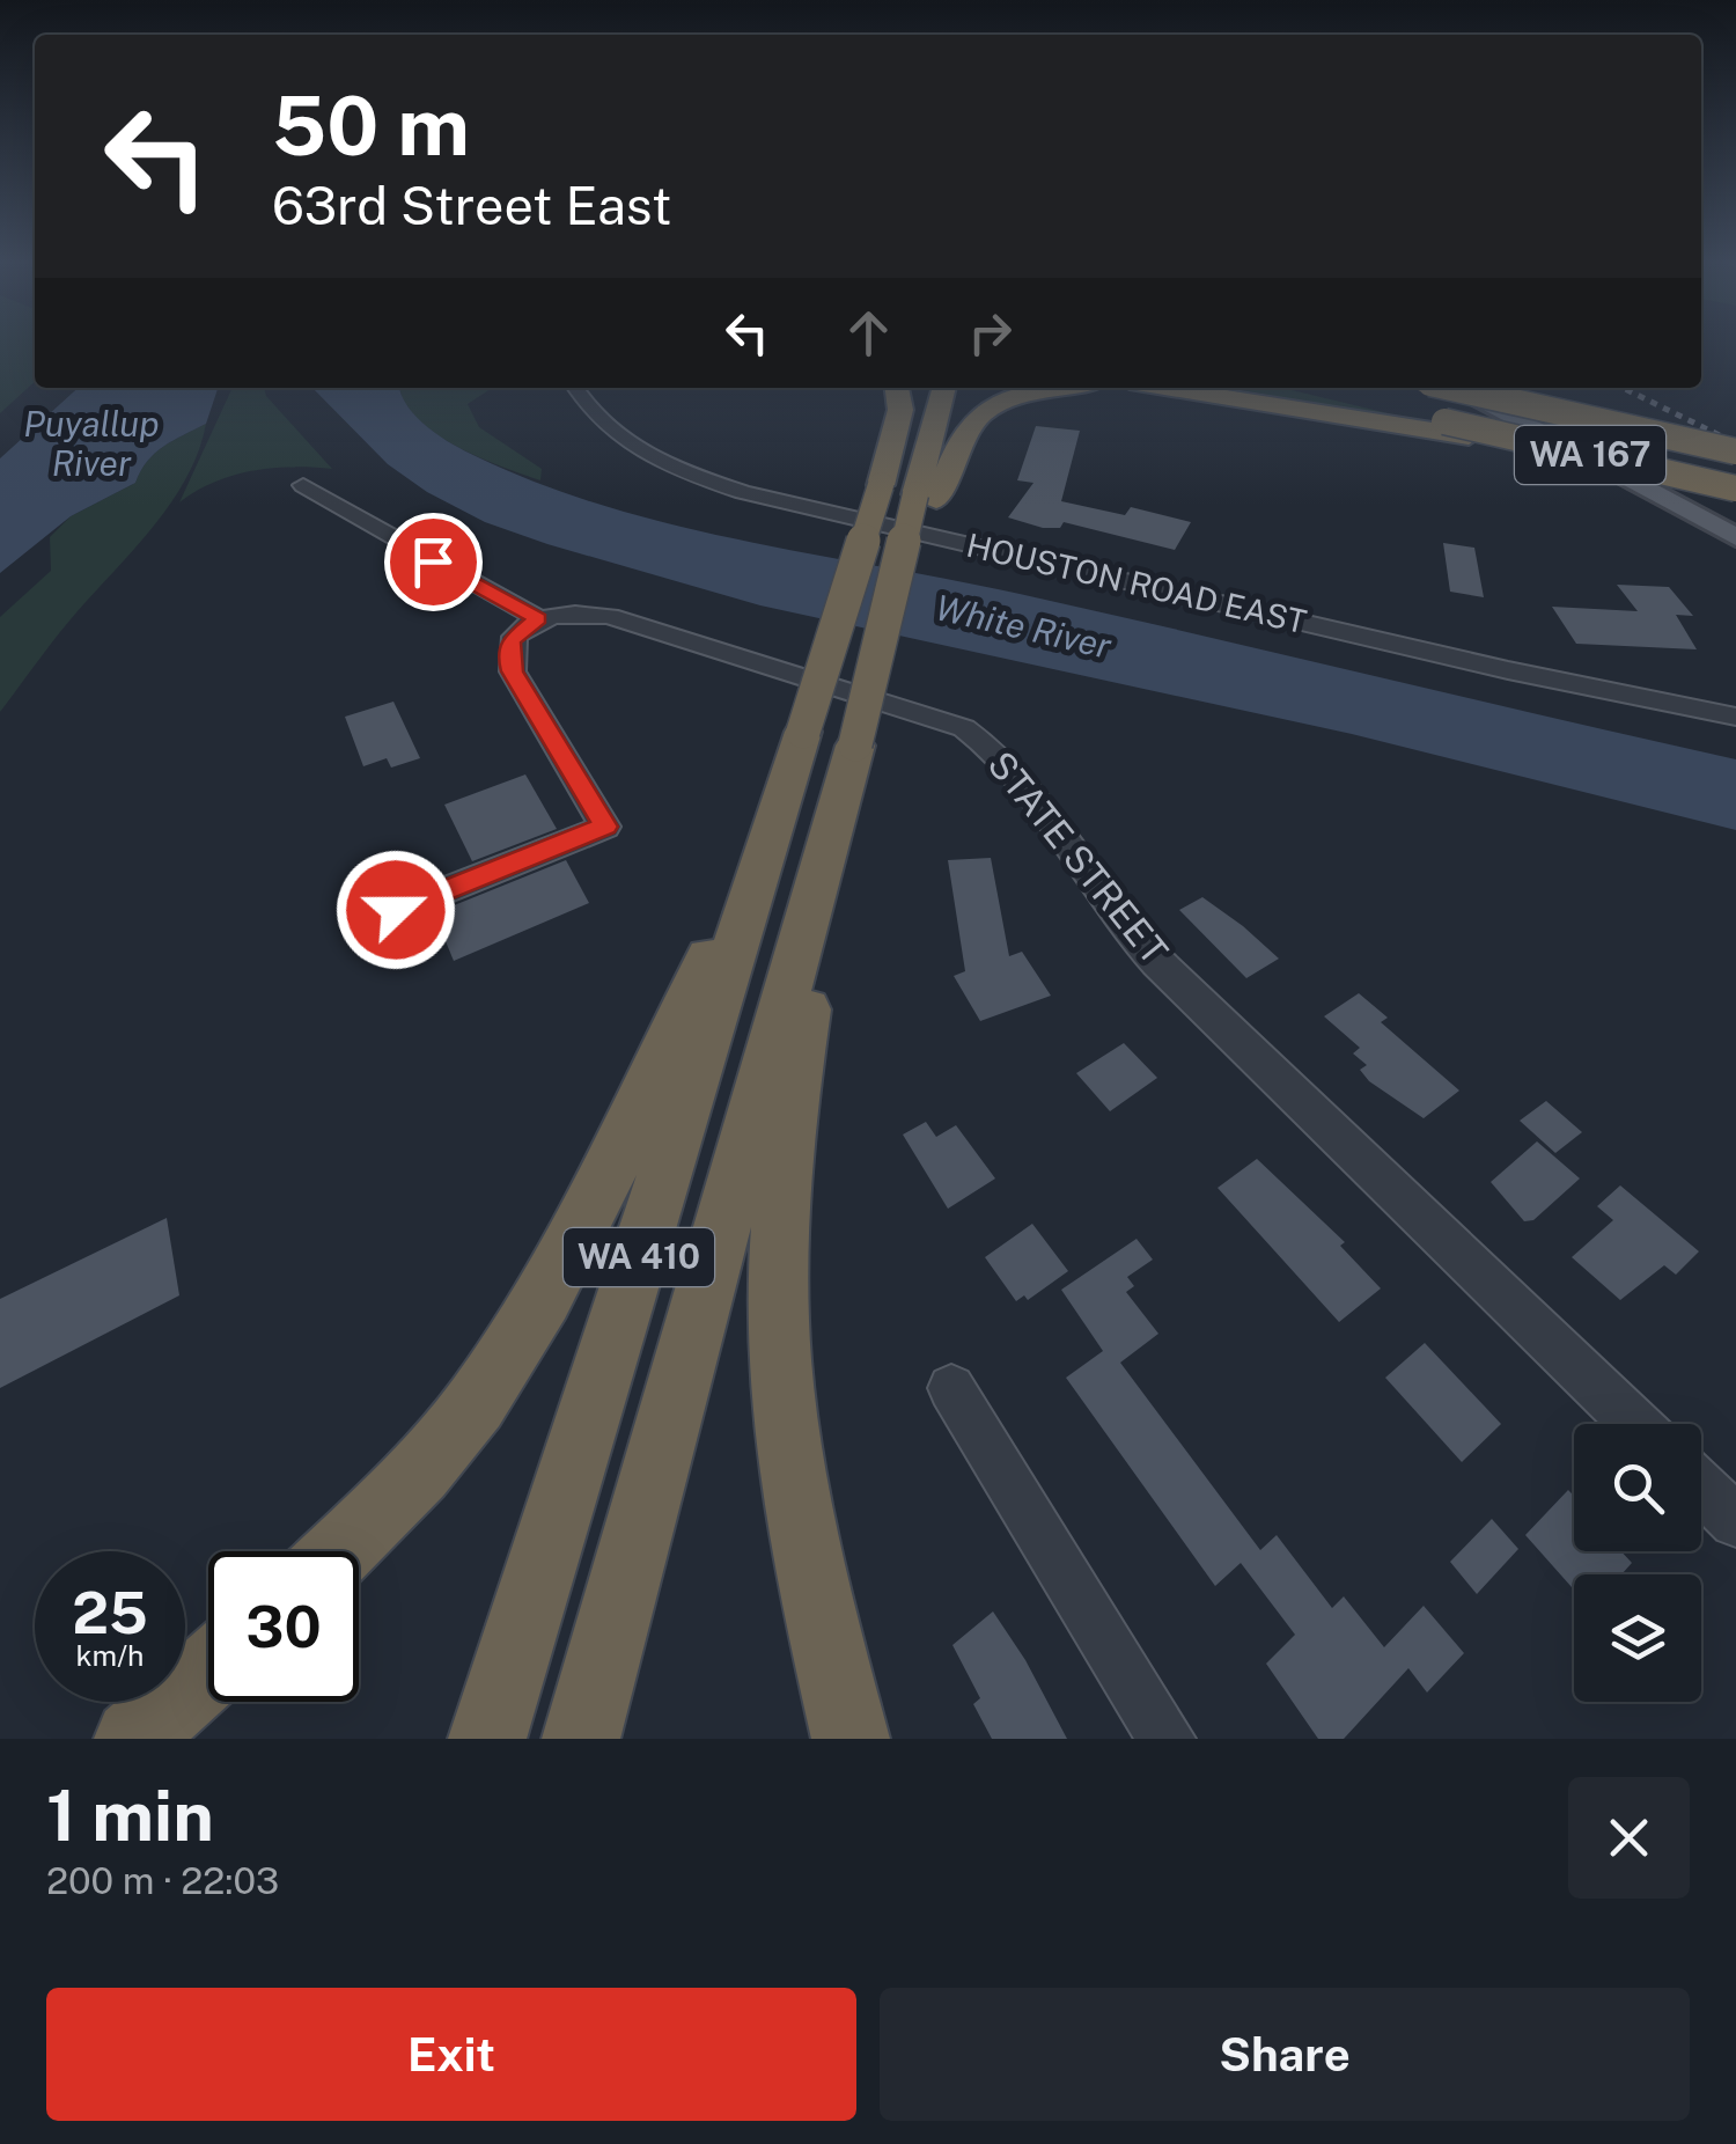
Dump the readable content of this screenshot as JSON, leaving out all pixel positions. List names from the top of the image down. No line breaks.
{"streets":{"highway":["WA 167","WA 410"],"street":["HOUSTON ROAD EAST","STATE STREET"]},"water":["Puyallup River","White River"],"page":{"turn":["50 m","63rd Street East"],"speed":"25 km/h","limit":"30","heading":["1 min","200 m · 22:03"],"buttons":["Exit","Share"]}}
